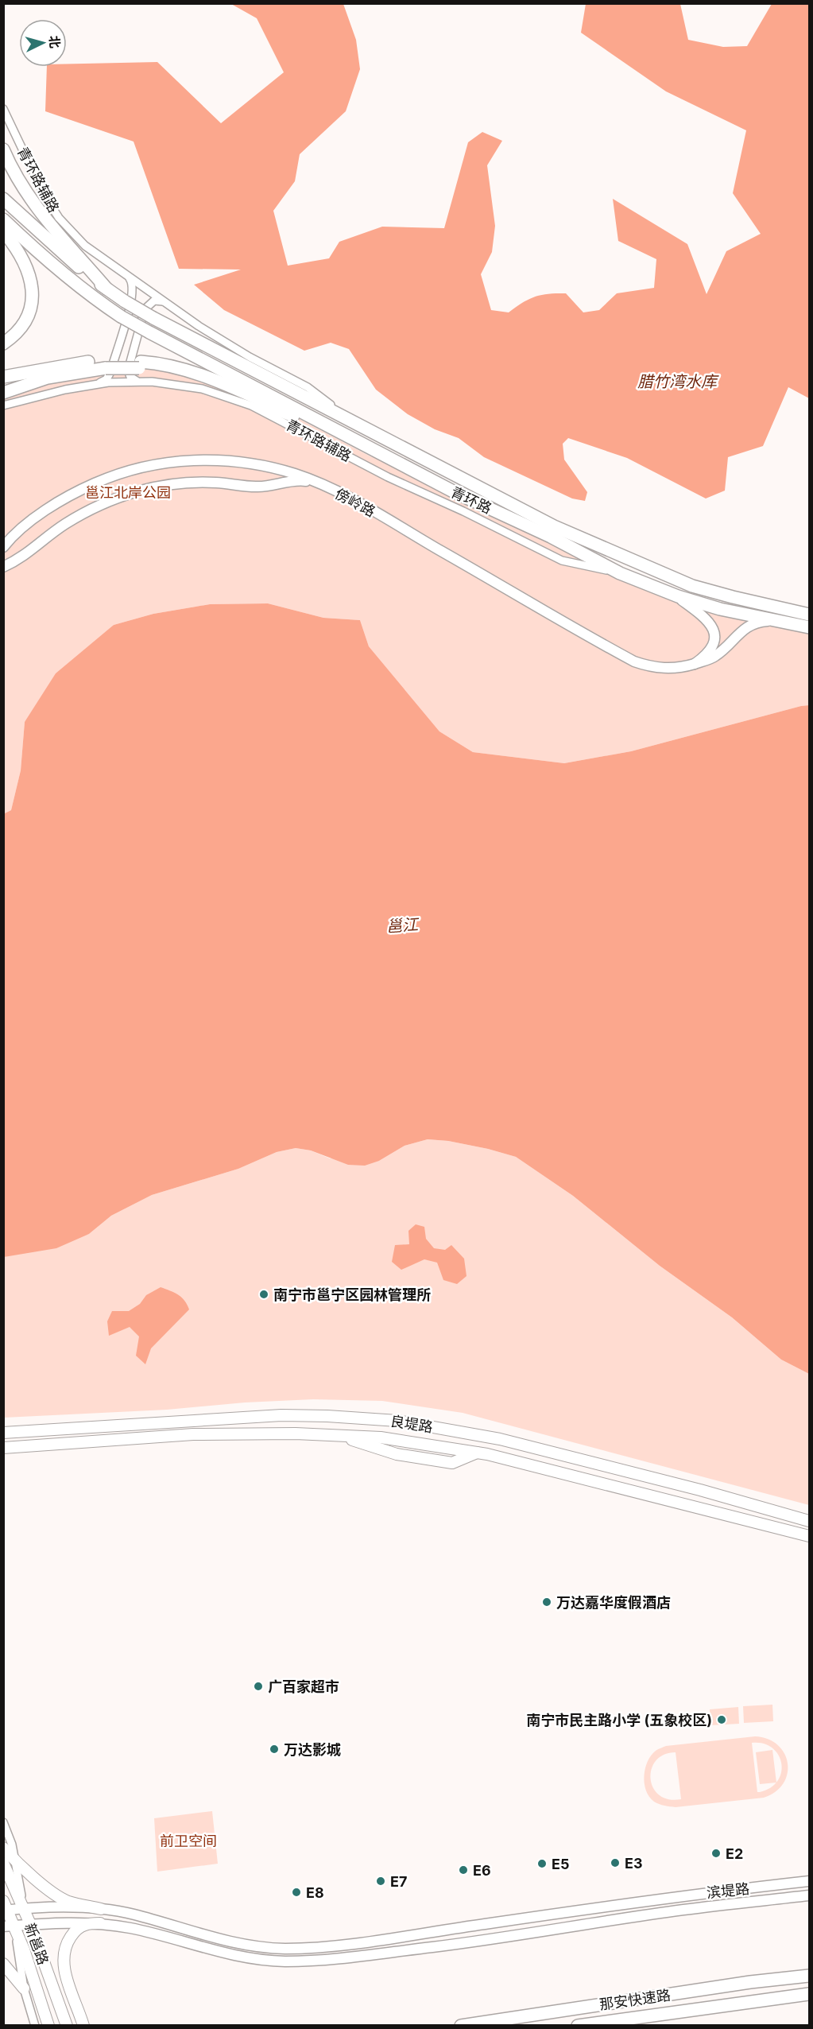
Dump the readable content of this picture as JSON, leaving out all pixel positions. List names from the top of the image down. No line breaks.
{"streets":{"main road":["青环路","良堤路","新邕路","那安快速路"],"street":["青环路辅路","傍岭路","滨堤路"]},"crossings":[["青环路辅路","青环路"],["青环路","傍岭路"],["滨堤路","新邕路"]],"water":["腊竹湾水库","邕江"],"parks":["邕江北岸公园","前卫空间"],"places":["南宁市邕宁区园林管理所","万达嘉华度假酒店","广百家超市","南宁市民主路小学 (五象校区)","万达影城","E2","E3","E5","E6","E7","E8"],"north":"right"}
